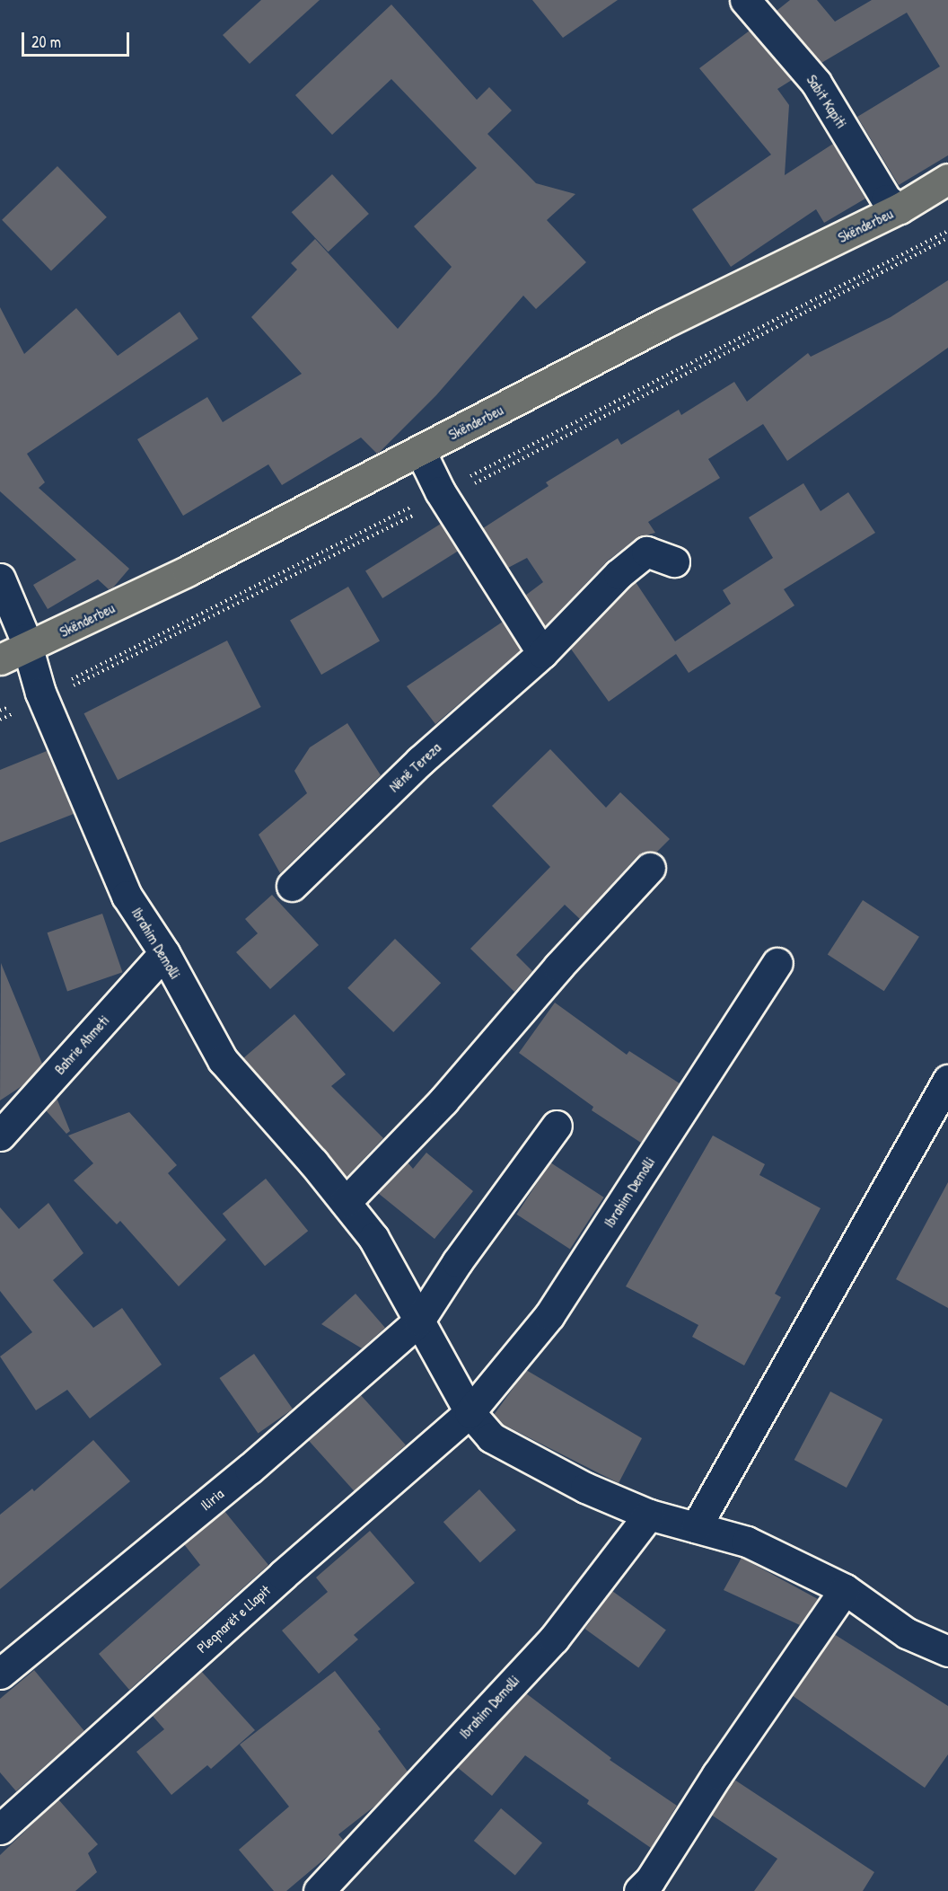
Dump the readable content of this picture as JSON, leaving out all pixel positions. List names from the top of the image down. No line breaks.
{"streets":{"main road":["Skënderbeu"],"street":["Sabit Kapiti","Nënë Tereza","Ibrahim Demolli","Bahrie Ahmeti","Iliria","Pleqnarët e Llapit"]},"crossings":[["Sabit Kapiti","Skënderbeu"],["Skënderbeu","Ibrahim Demolli"],["Ibrahim Demolli","Bahrie Ahmeti"],["Ibrahim Demolli","Iliria"],["Ibrahim Demolli","Pleqnarët e Llapit"]],"scale_bar":"20 m"}
